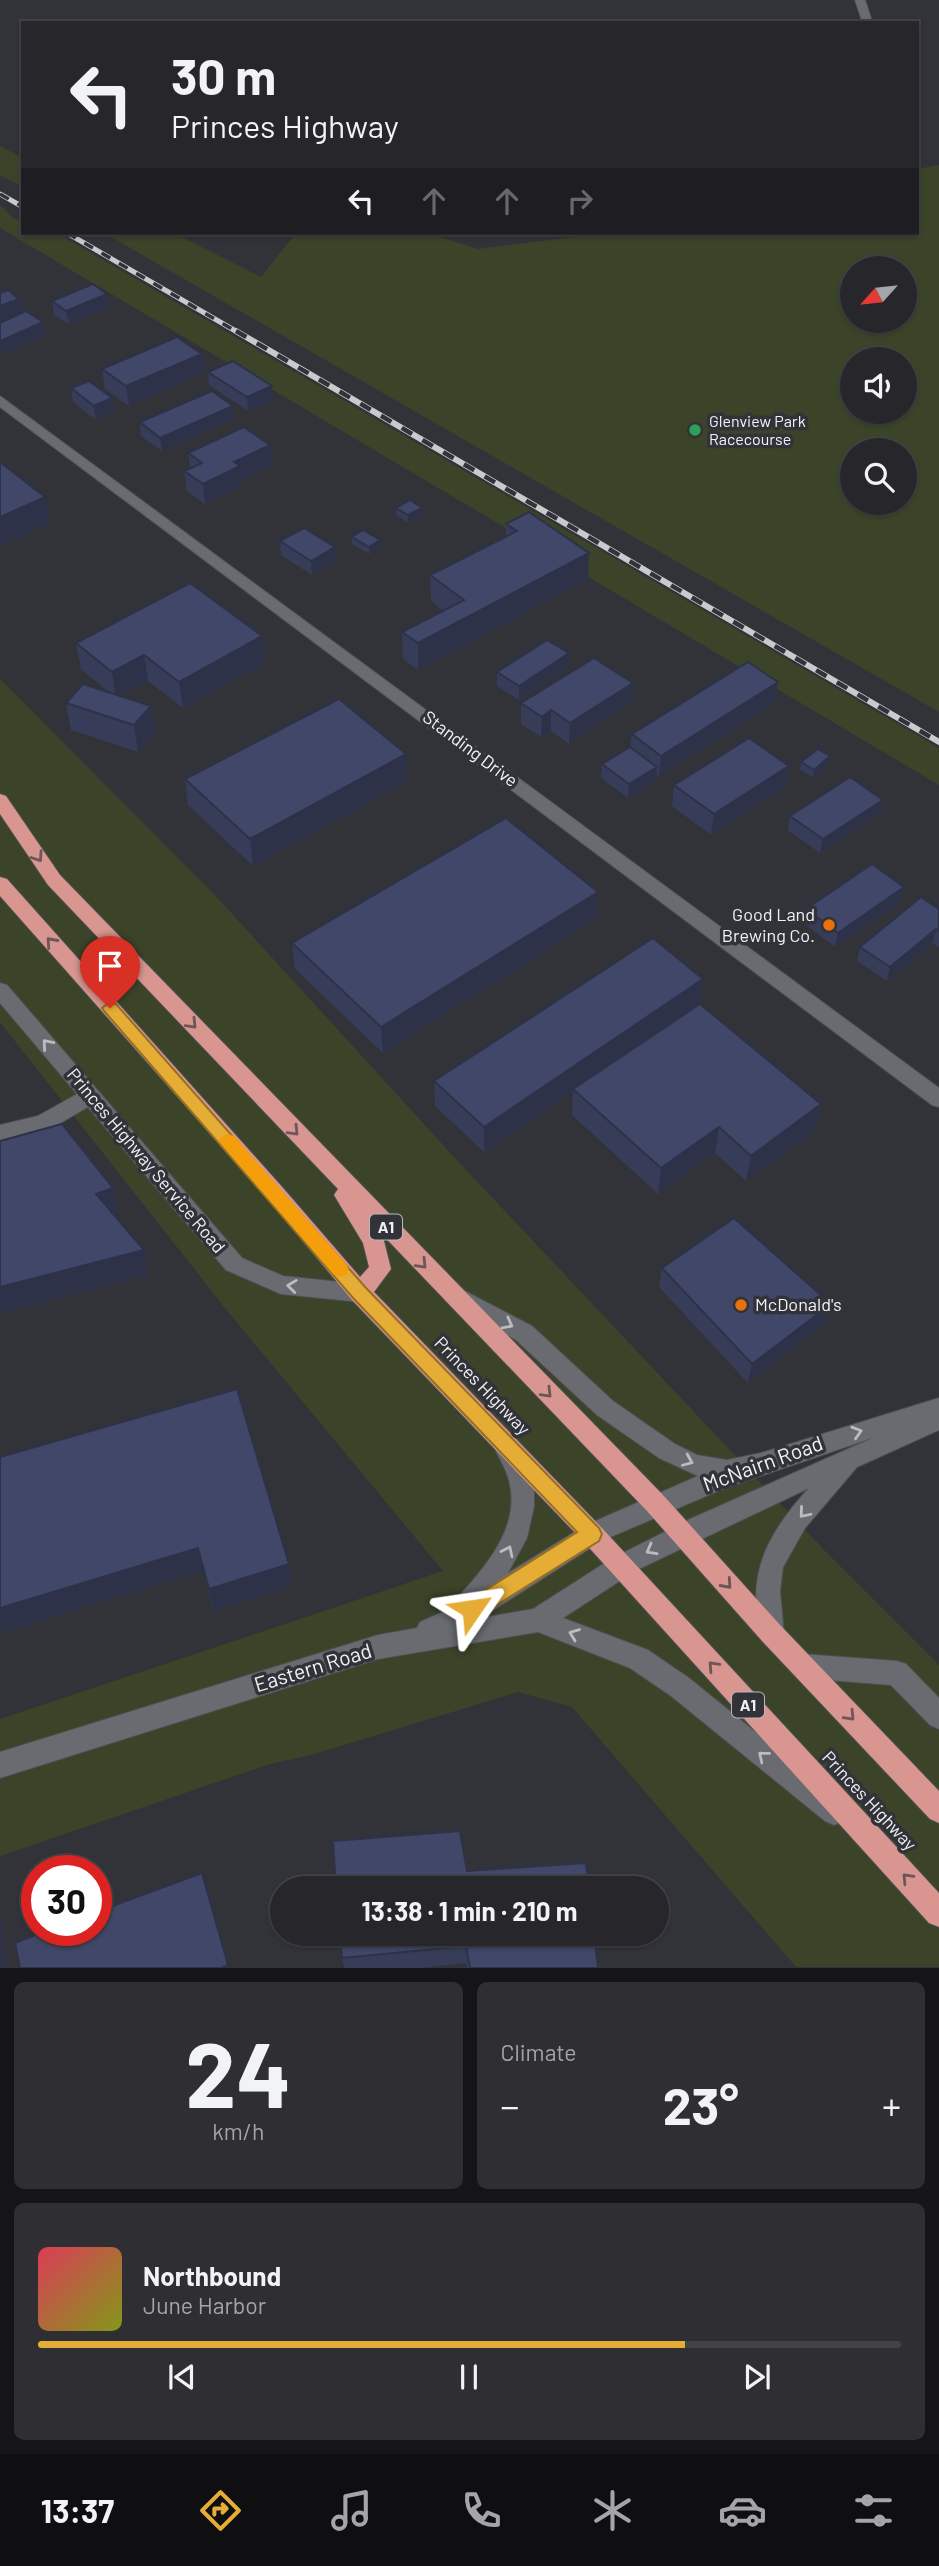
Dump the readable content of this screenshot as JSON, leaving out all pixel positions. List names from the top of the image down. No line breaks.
{"streets":{"highway":["A1","Princes Highway"],"street":["Standing Drive","Princes Highway Service Road","McNairn Road","Eastern Road"]},"crossings":[["Princes Highway Service Road","Princes Highway"],["A1","McNairn Road"],["Princes Highway","McNairn Road"],["Princes Highway","Eastern Road"],["McNairn Road","Eastern Road"]],"one_way":["Princes Highway Service Road"],"places":["Glenview Park Racecourse","Good Land Brewing Co.","McDonald's"],"north":"bottom left","page":{"turn":["30 m","Princes Highway"],"limit":"30","trip":"13:38 · 1 min · 210 m","tile":[["24","km/h"],"Climate"],"heat":["−","23°","+"],"song":["Northbound","June Harbor"],"tabs":"13:37"}}
